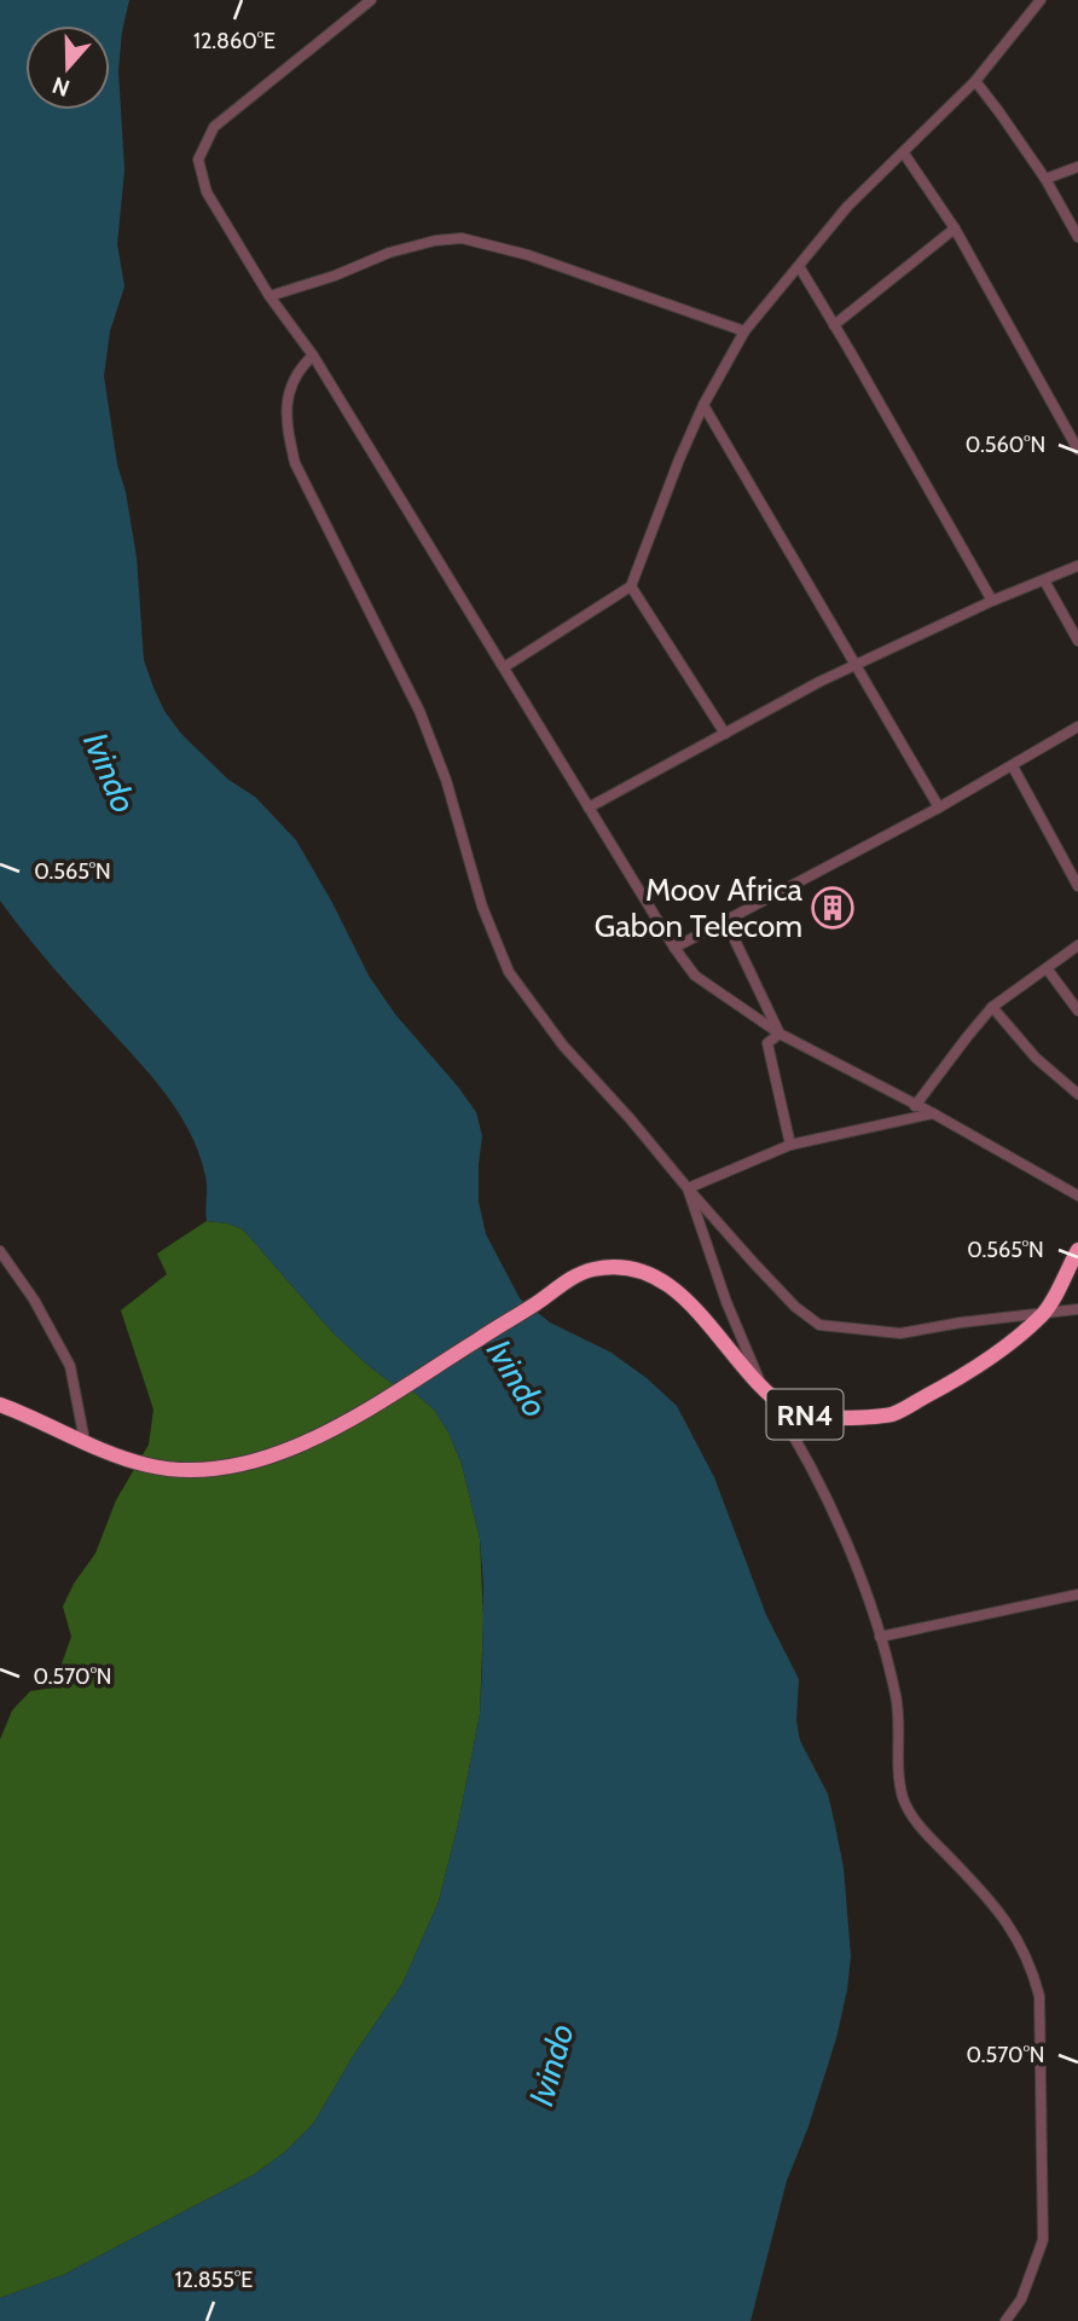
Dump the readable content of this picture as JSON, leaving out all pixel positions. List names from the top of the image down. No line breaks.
{"streets":{"highway":["RN4"]},"water":["Ivindo"],"places":{"building":["Moov Africa Gabon Telecom"]},"north":"bottom","coordinates":["12.860°E","0.560°N","0.565°N","0.570°N","12.855°E"]}
